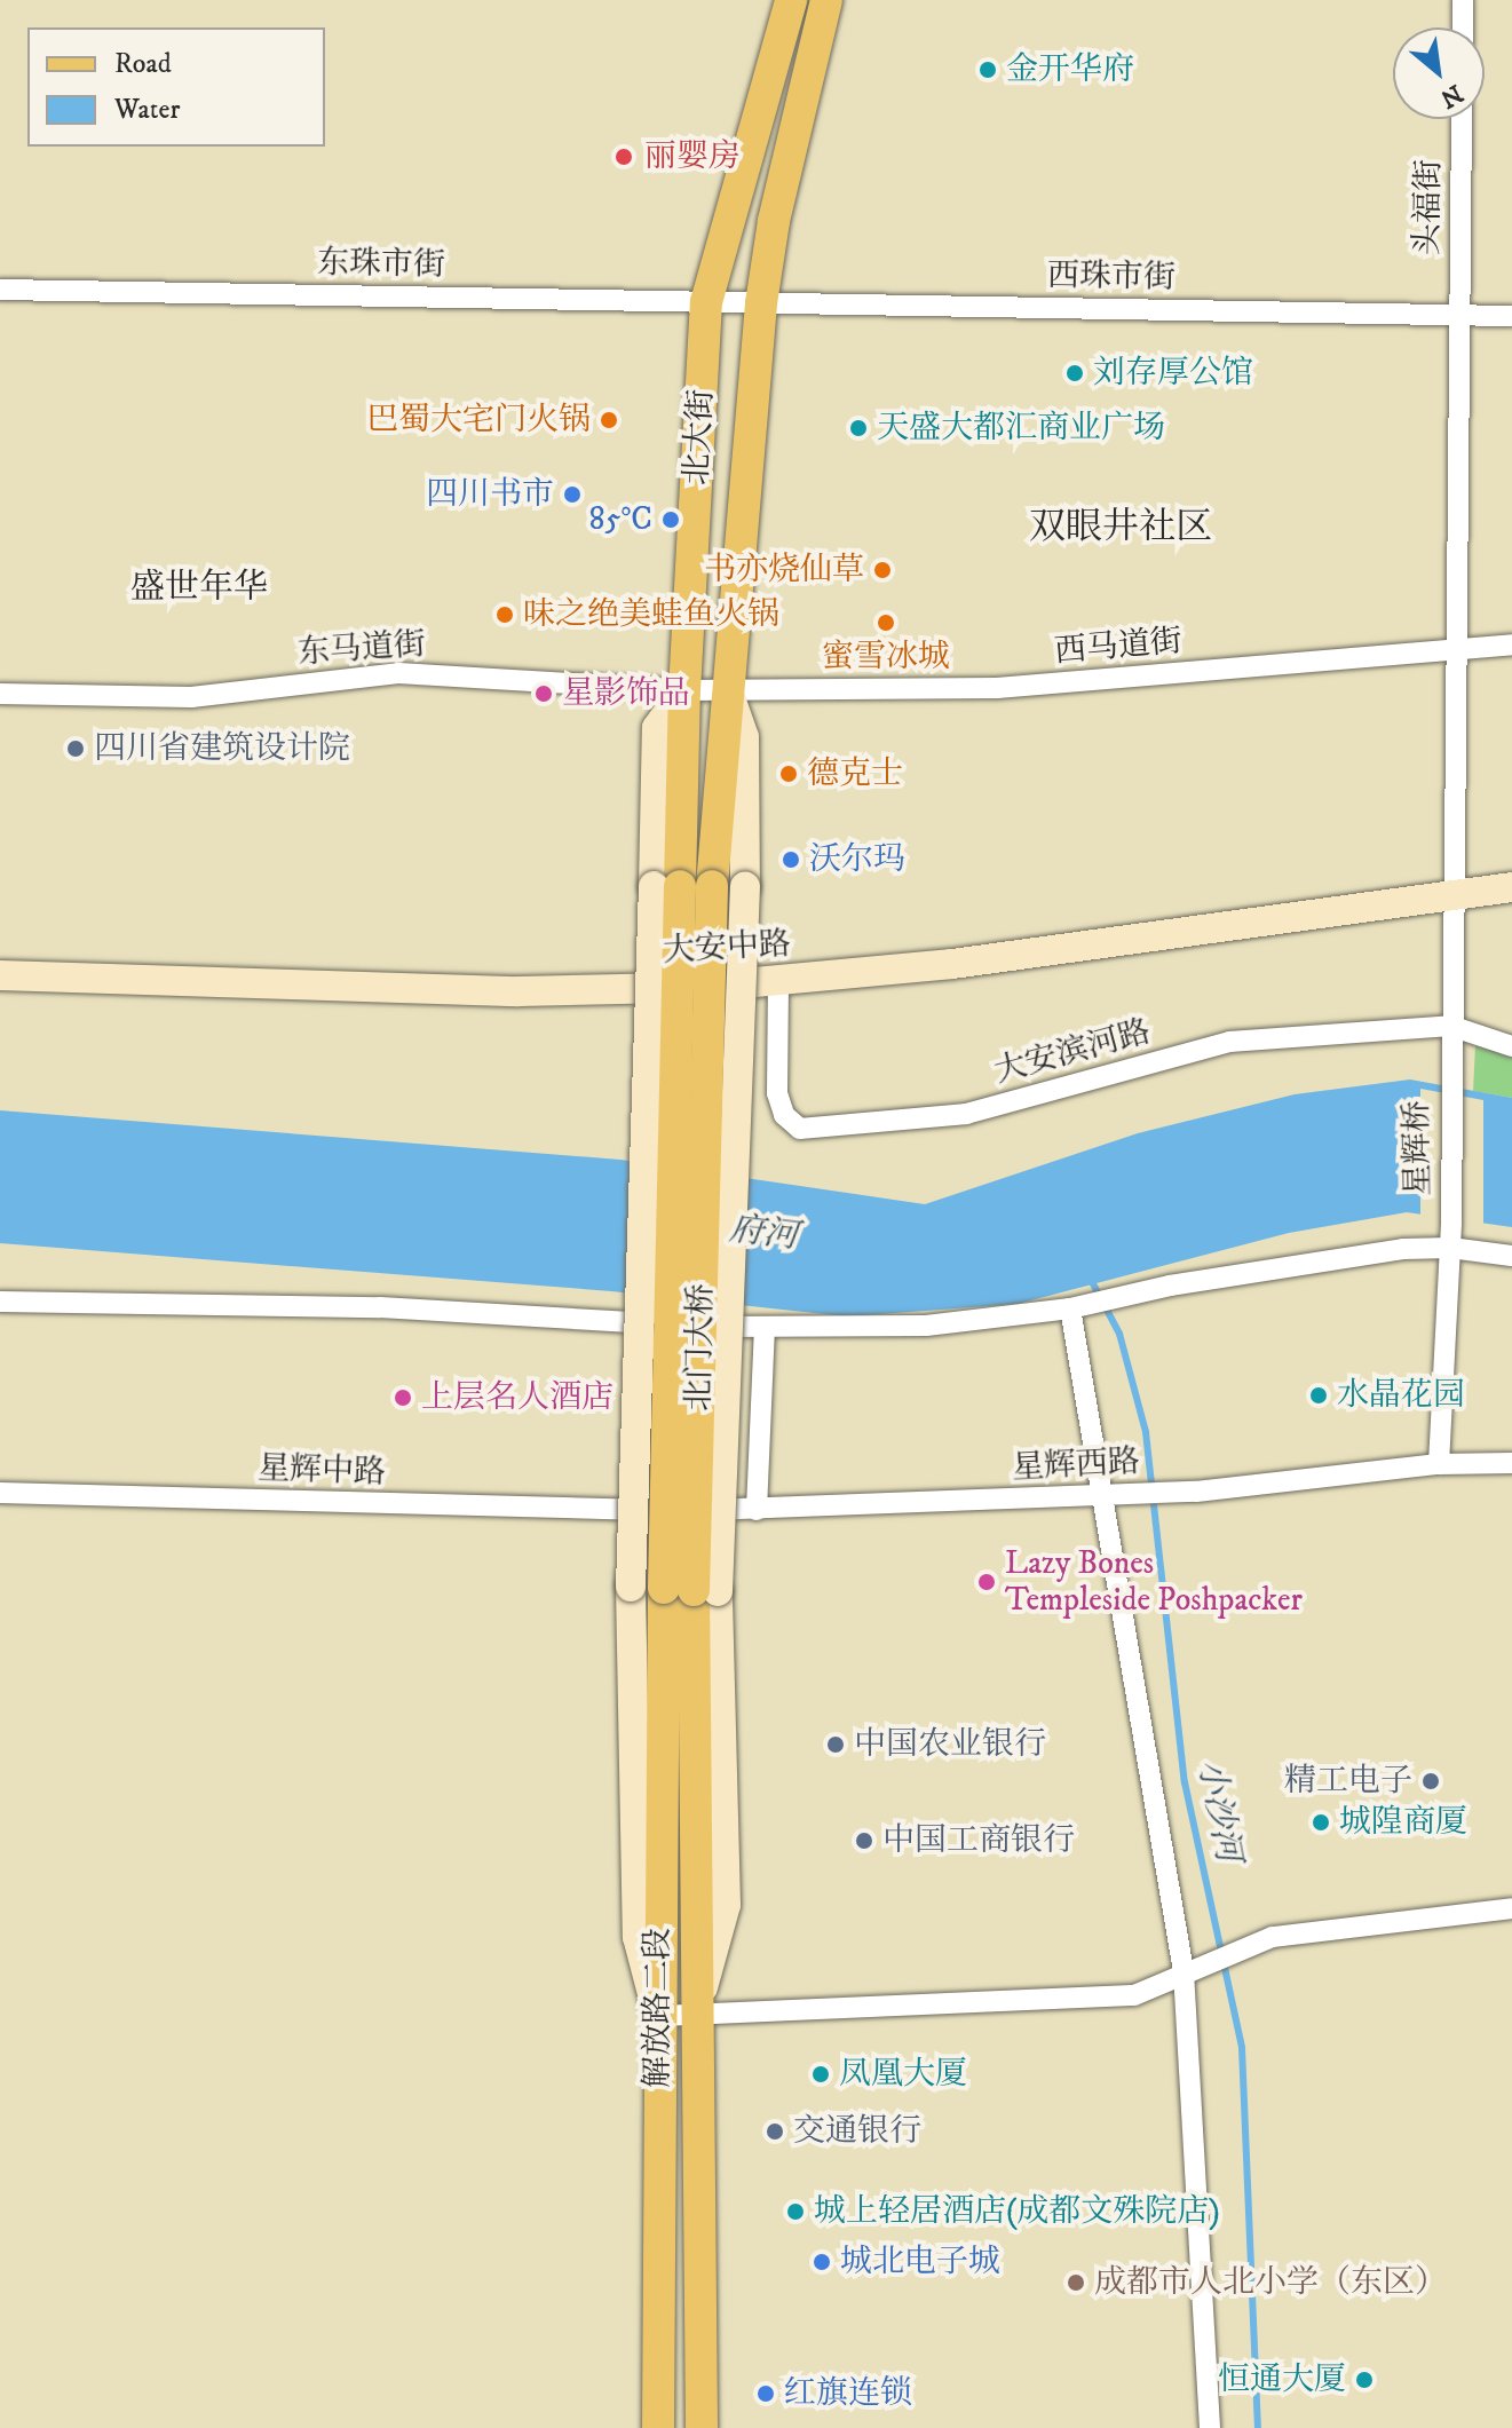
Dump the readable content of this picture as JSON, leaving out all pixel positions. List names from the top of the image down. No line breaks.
{"streets":{"main road":["北大街","北门大桥","解放路二段"],"street":["头福街","东珠市街","西珠市街","西马道街","东马道街","大安中路","大安滨河路","星辉桥","星辉西路","星辉中路"]},"crossings":[["头福街","西珠市街"],["头福街","西马道街"],["头福街","星辉桥"],["东珠市街","西珠市街"],["东珠市街","北大街"],["西珠市街","北大街"],["北大街","西马道街"],["北大街","东马道街"],["北大街","北门大桥"],["西马道街","东马道街"],["西马道街","星辉桥"],["大安中路","大安滨河路"],["大安中路","星辉桥"],["大安滨河路","星辉桥"],["星辉桥","星辉西路"],["北门大桥","解放路二段"],["星辉西路","星辉中路"]],"districts":["双眼井社区","盛世年华"],"water":["府河","小沙河"],"places":["金开华府","丽婴房","刘存厚公馆","巴蜀大宅门火锅","天盛大都汇商业广场","四川书市","85°C","书亦烧仙草","味之绝美蛙鱼火锅","蜜雪冰城","星影饰品","四川省建筑设计院","德克士","沃尔玛","水晶花园","上层名人酒店","Lazy Bones Templeside Poshpacker","中国农业银行","精工电子","城隍商厦","中国工商银行","凤凰大厦","交通银行","城上轻居酒店(成都文殊院店)","城北电子城","成都市人北小学（东区）","恒通大厦","红旗连锁"],"legend":["Road","Water"],"north":"bottom right"}
